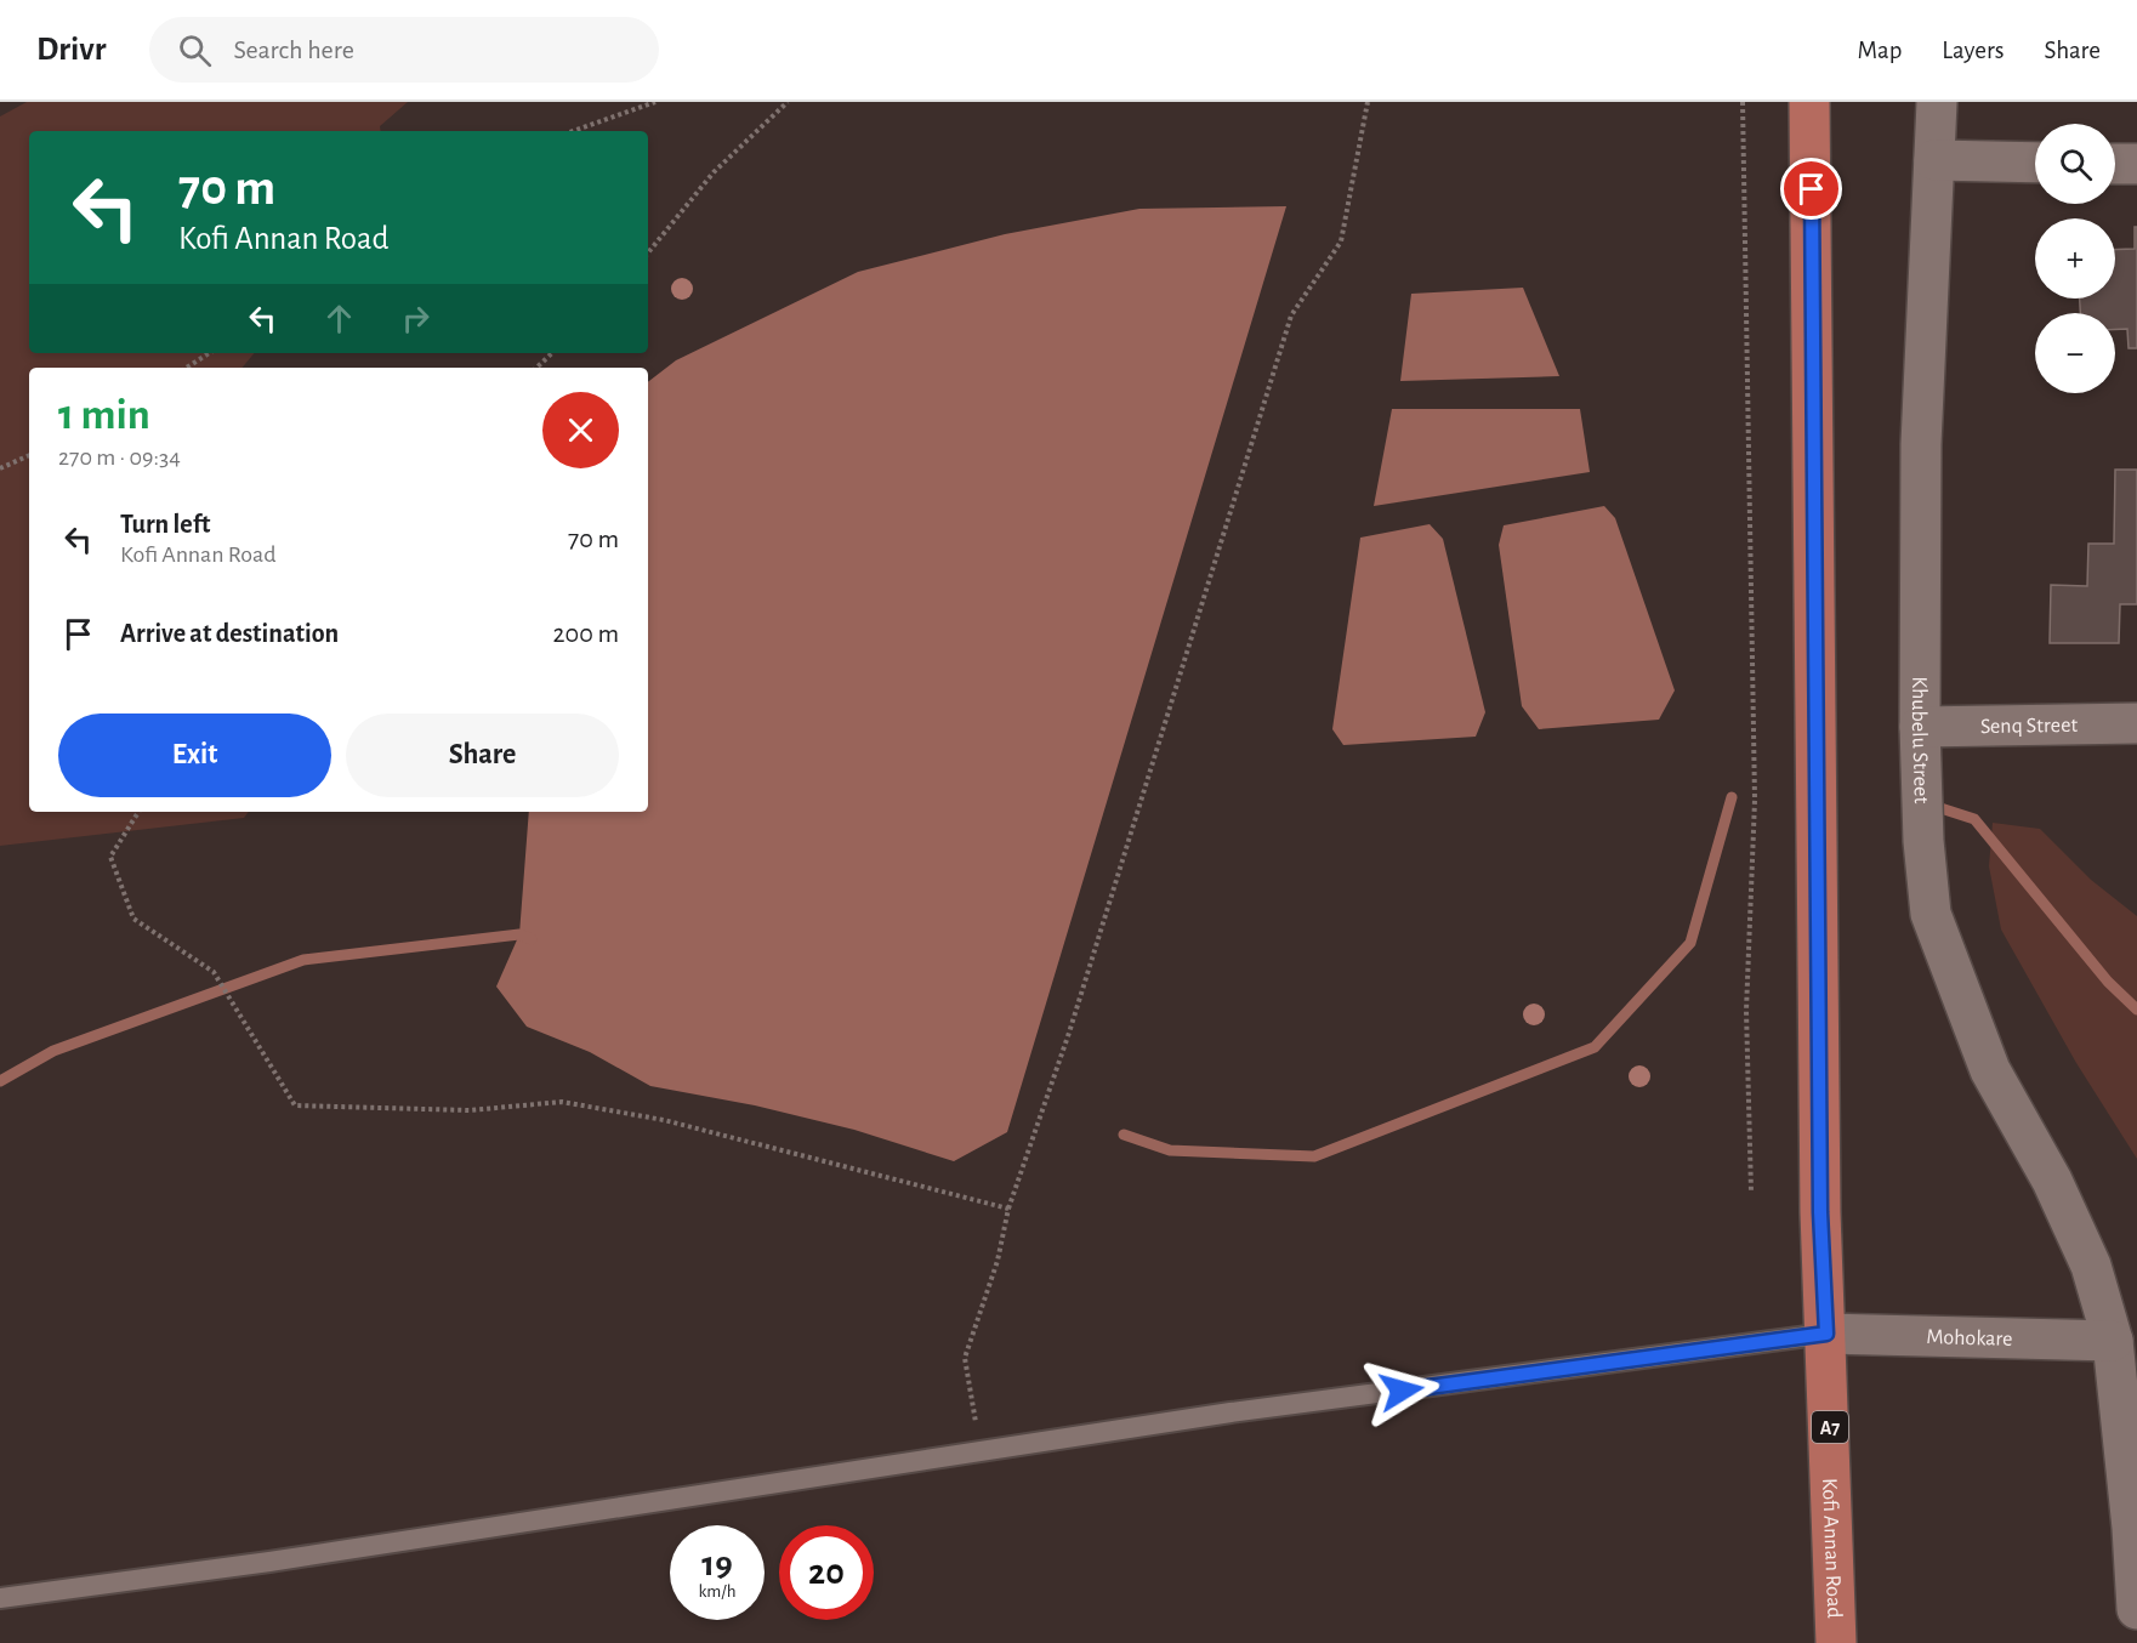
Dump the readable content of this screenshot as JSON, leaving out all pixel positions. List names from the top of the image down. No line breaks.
{"streets":{"main road":["A7","Kofi Annan Road"],"street":["Senq Street","Khubelu Street","Mohokare"]},"crossings":[["Senq Street","Khubelu Street"],["Khubelu Street","Mohokare"],["Mohokare","Kofi Annan Road"]],"page":{"header":"Drivr","search":"Search here","nav":["Map","Layers","Share"],"map_buttons":["+","−"],"turn":["70 m","Kofi Annan Road"],"heading":["1 min","270 m · 09:34"],"list":[{"name":"Turn left","note":"Kofi Annan Road","value":"70 m"},{"name":"Arrive at destination","value":"200 m"}],"buttons":["Exit","Share"],"speed":"19 km/h","limit":"20"}}
